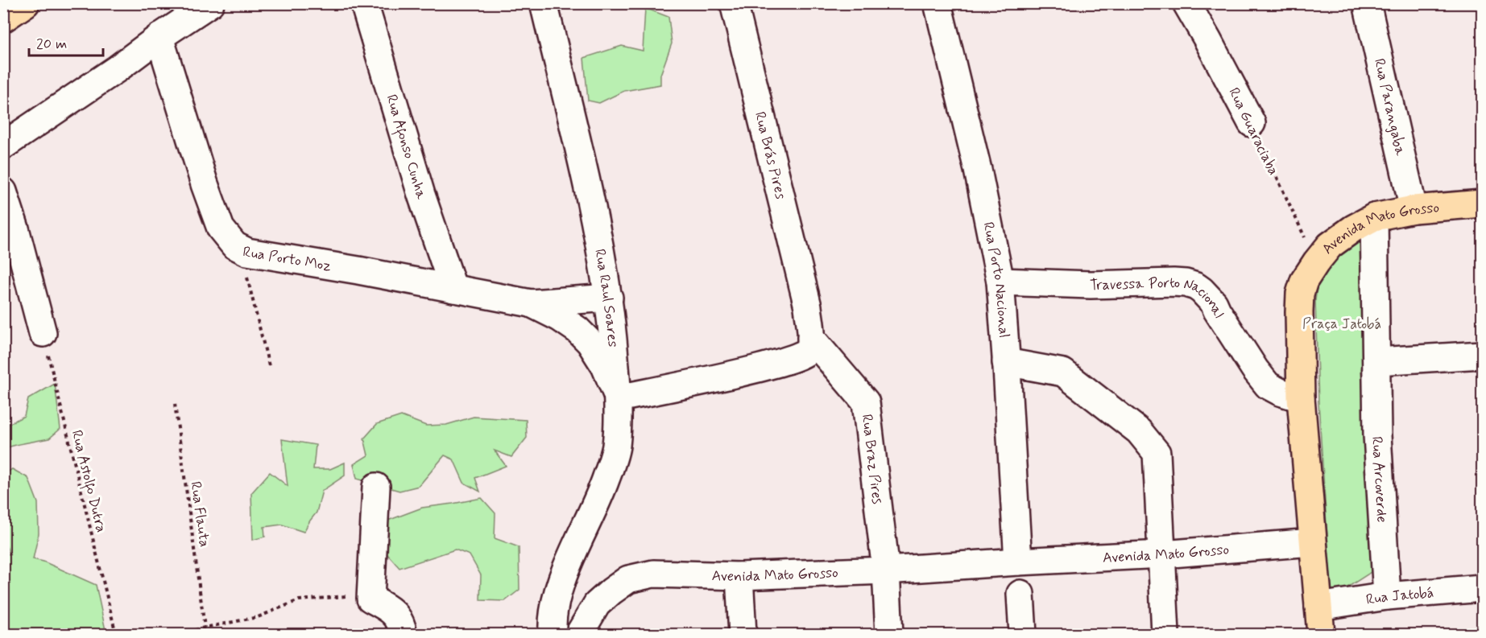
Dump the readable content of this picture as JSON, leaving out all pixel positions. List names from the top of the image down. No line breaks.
{"streets":{"main road":["Avenida Mato Grosso"],"street":["Rua Parangaba","Rua Guaraciaba","Rua Afonso Cunha","Rua Brás Pires","Rua Porto Moz","Rua Porto Nacional","Rua Raul Soares","Travessa Porto Nacional","Rua Braz Pires","Rua Arcoverde","Rua Jatobá"],"path":["Rua Astolfo Dutra","Rua Flauta"]},"crossings":[["Rua Parangaba","Avenida Mato Grosso"],["Rua Guaraciaba","Avenida Mato Grosso"],["Rua Afonso Cunha","Rua Porto Moz"],["Rua Brás Pires","Rua Braz Pires"],["Avenida Mato Grosso","Rua Porto Nacional"],["Avenida Mato Grosso","Travessa Porto Nacional"],["Avenida Mato Grosso","Rua Braz Pires"],["Avenida Mato Grosso","Rua Arcoverde"],["Rua Porto Moz","Rua Raul Soares"],["Rua Porto Nacional","Travessa Porto Nacional"],["Rua Arcoverde","Rua Jatobá"]],"parks":["Praça Jatobá"],"scale_bar":"20 m"}
